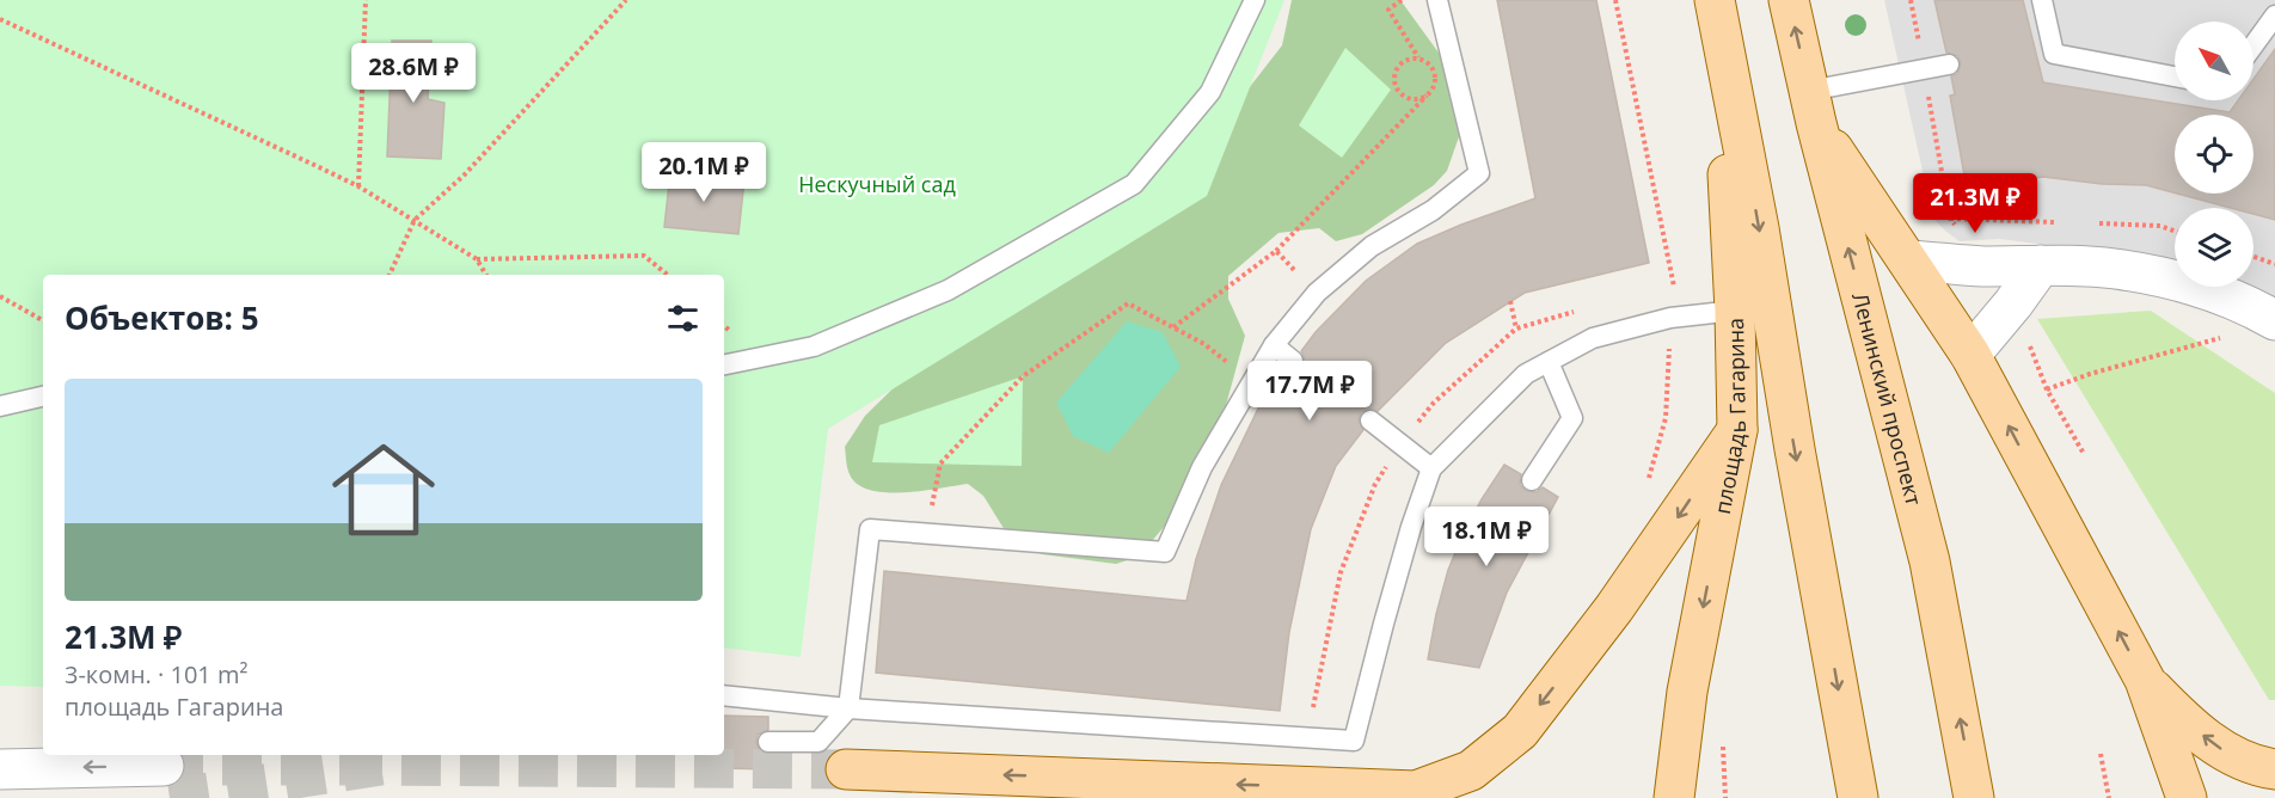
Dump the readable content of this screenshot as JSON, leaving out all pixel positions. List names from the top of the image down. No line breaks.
{"streets":{"main road":["Ленинский проспект","площадь Гагарина"]},"parks":["Нескучный сад"],"north":"top left","page":{"price":["28.6M ₽","20.1M ₽","21.3M ₽","17.7M ₽","18.1M ₽"],"heading":"Объектов: 5","list":[{"name":"21.3M ₽","note":"3-комн. · 101 m² · площадь Гагарина"}]}}
